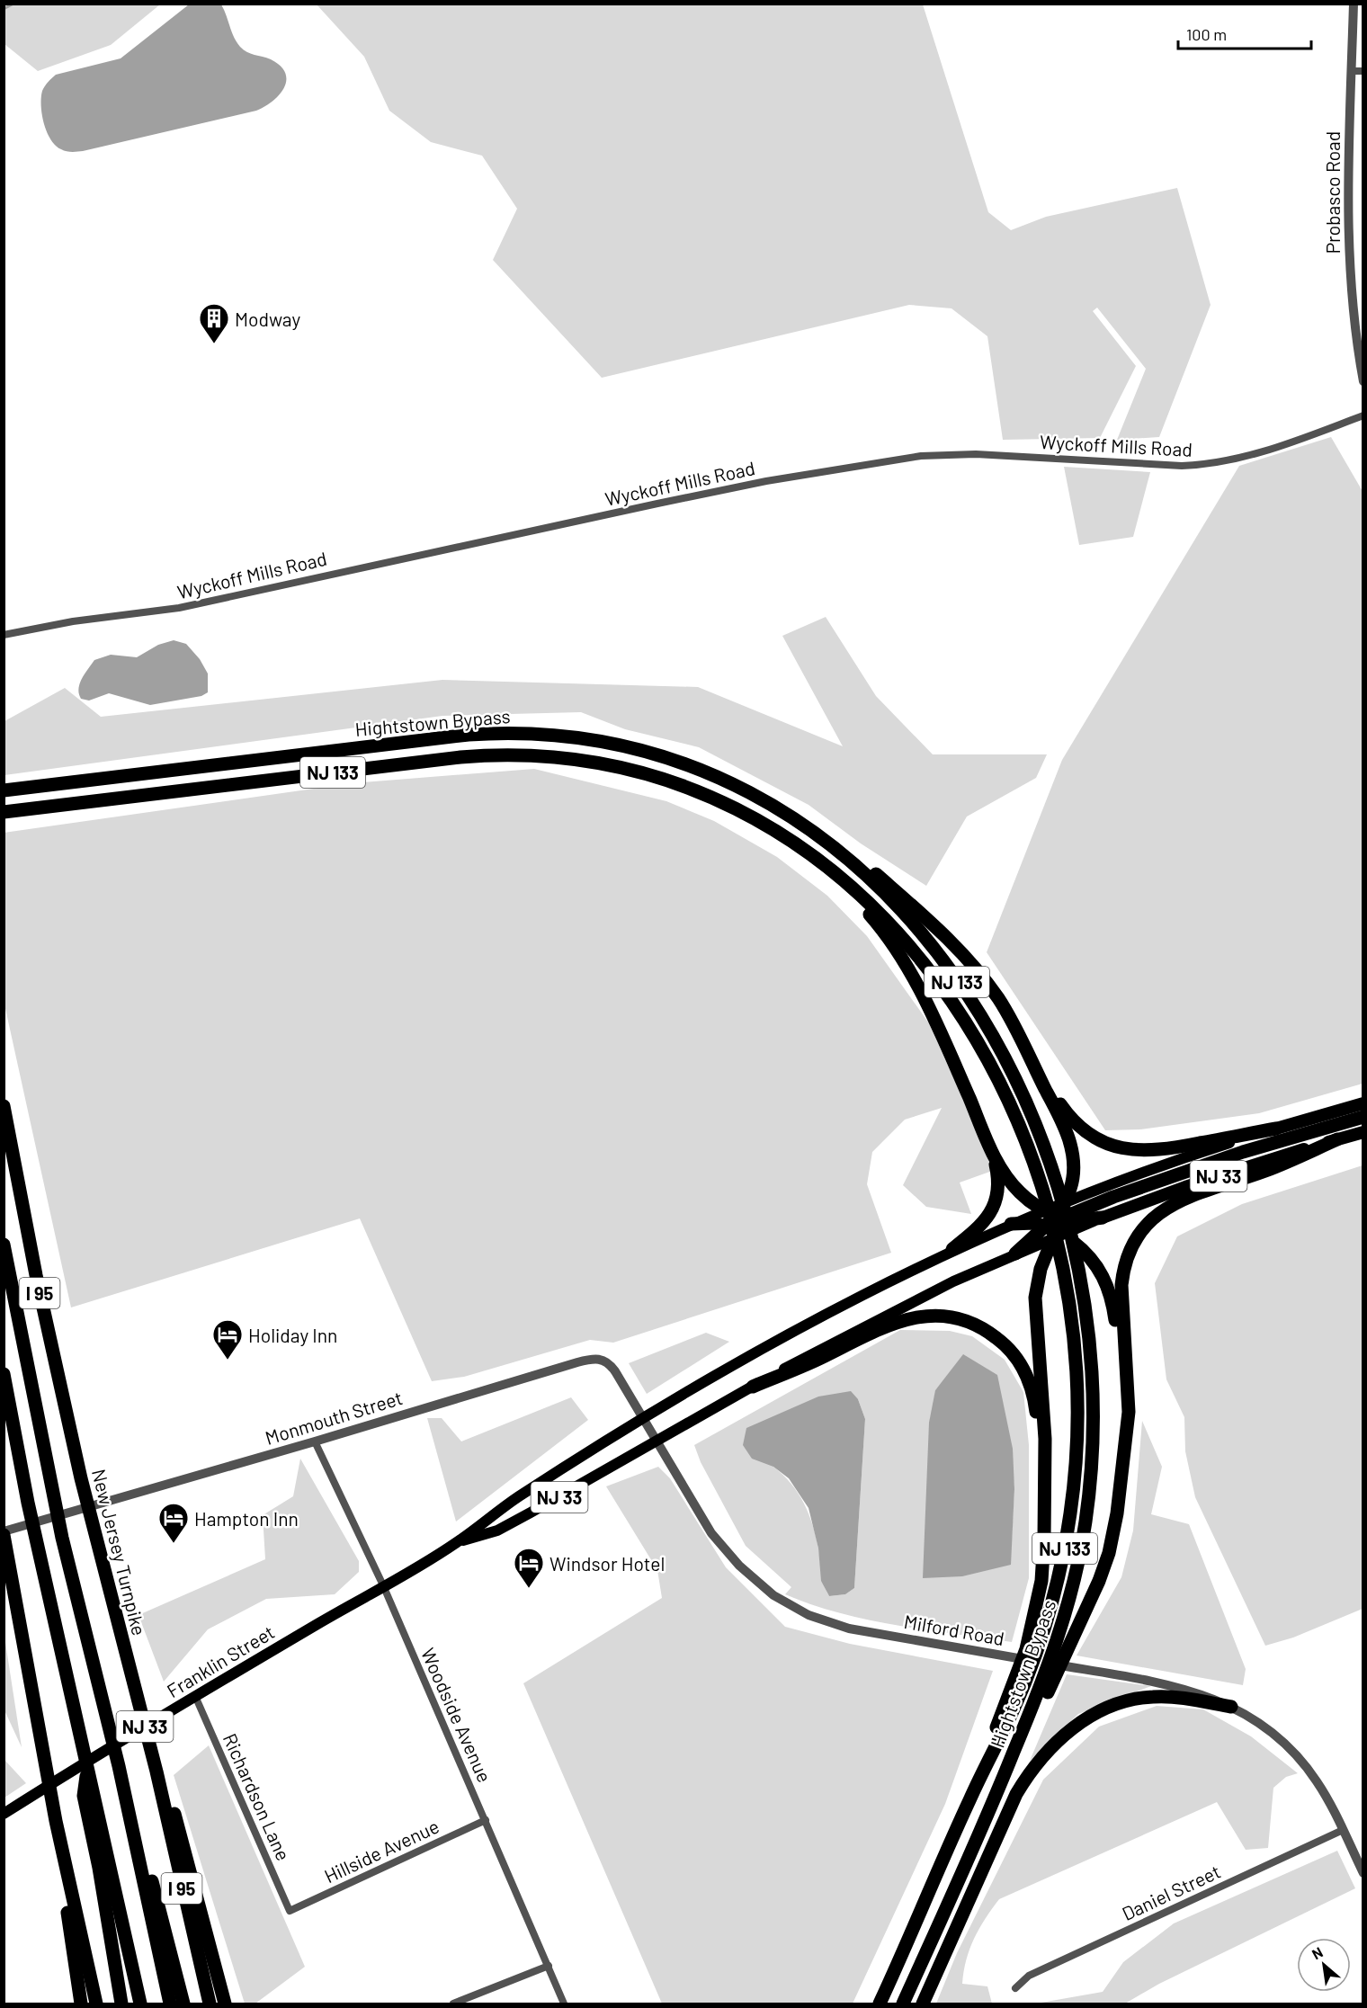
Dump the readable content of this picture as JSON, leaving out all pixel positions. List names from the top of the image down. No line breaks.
{"streets":{"highway":["Hightstown Bypass","NJ 133","NJ 33","I 95","New Jersey Turnpike"],"main road":["Franklin Street"],"street":["Probasco Road","Wyckoff Mills Road","Monmouth Street","Milford Road","Woodside Avenue","Richardson Lane","Hillside Avenue","Daniel Street"]},"crossings":[["NJ 33","Monmouth Street"],["NJ 33","Milford Road"],["NJ 33","Franklin Street"],["Monmouth Street","Milford Road"],["Monmouth Street","Woodside Avenue"],["Milford Road","Daniel Street"],["Franklin Street","Woodside Avenue"],["Franklin Street","Richardson Lane"],["Woodside Avenue","Hillside Avenue"],["Richardson Lane","Hillside Avenue"]],"places":{"building":["Modway"],"hotel":["Holiday Inn","Hampton Inn","Windsor Hotel"]},"scale_bar":"100 m","north":"top left"}
